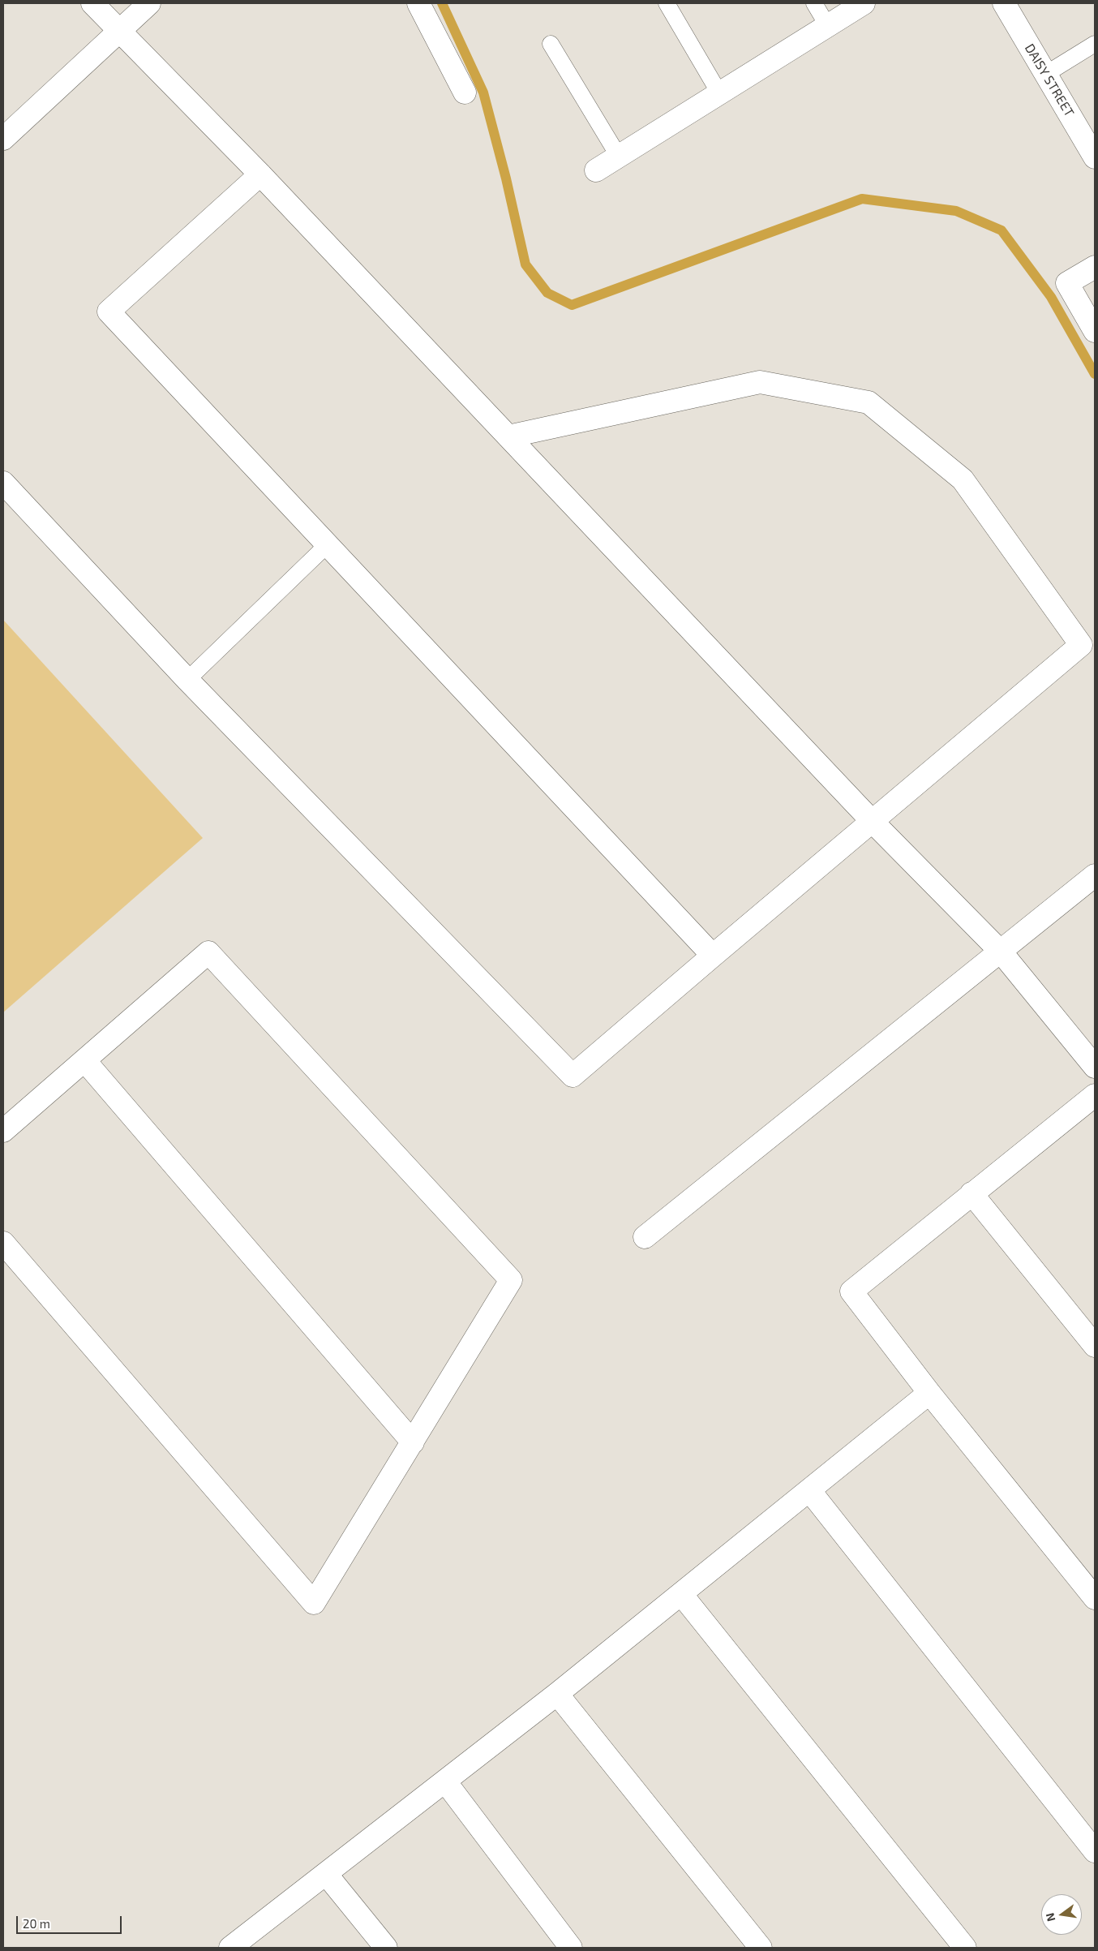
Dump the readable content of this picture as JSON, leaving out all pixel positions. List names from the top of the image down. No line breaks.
{"streets":{"street":["DAISY STREET"]},"scale_bar":"20 m","north":"left"}
